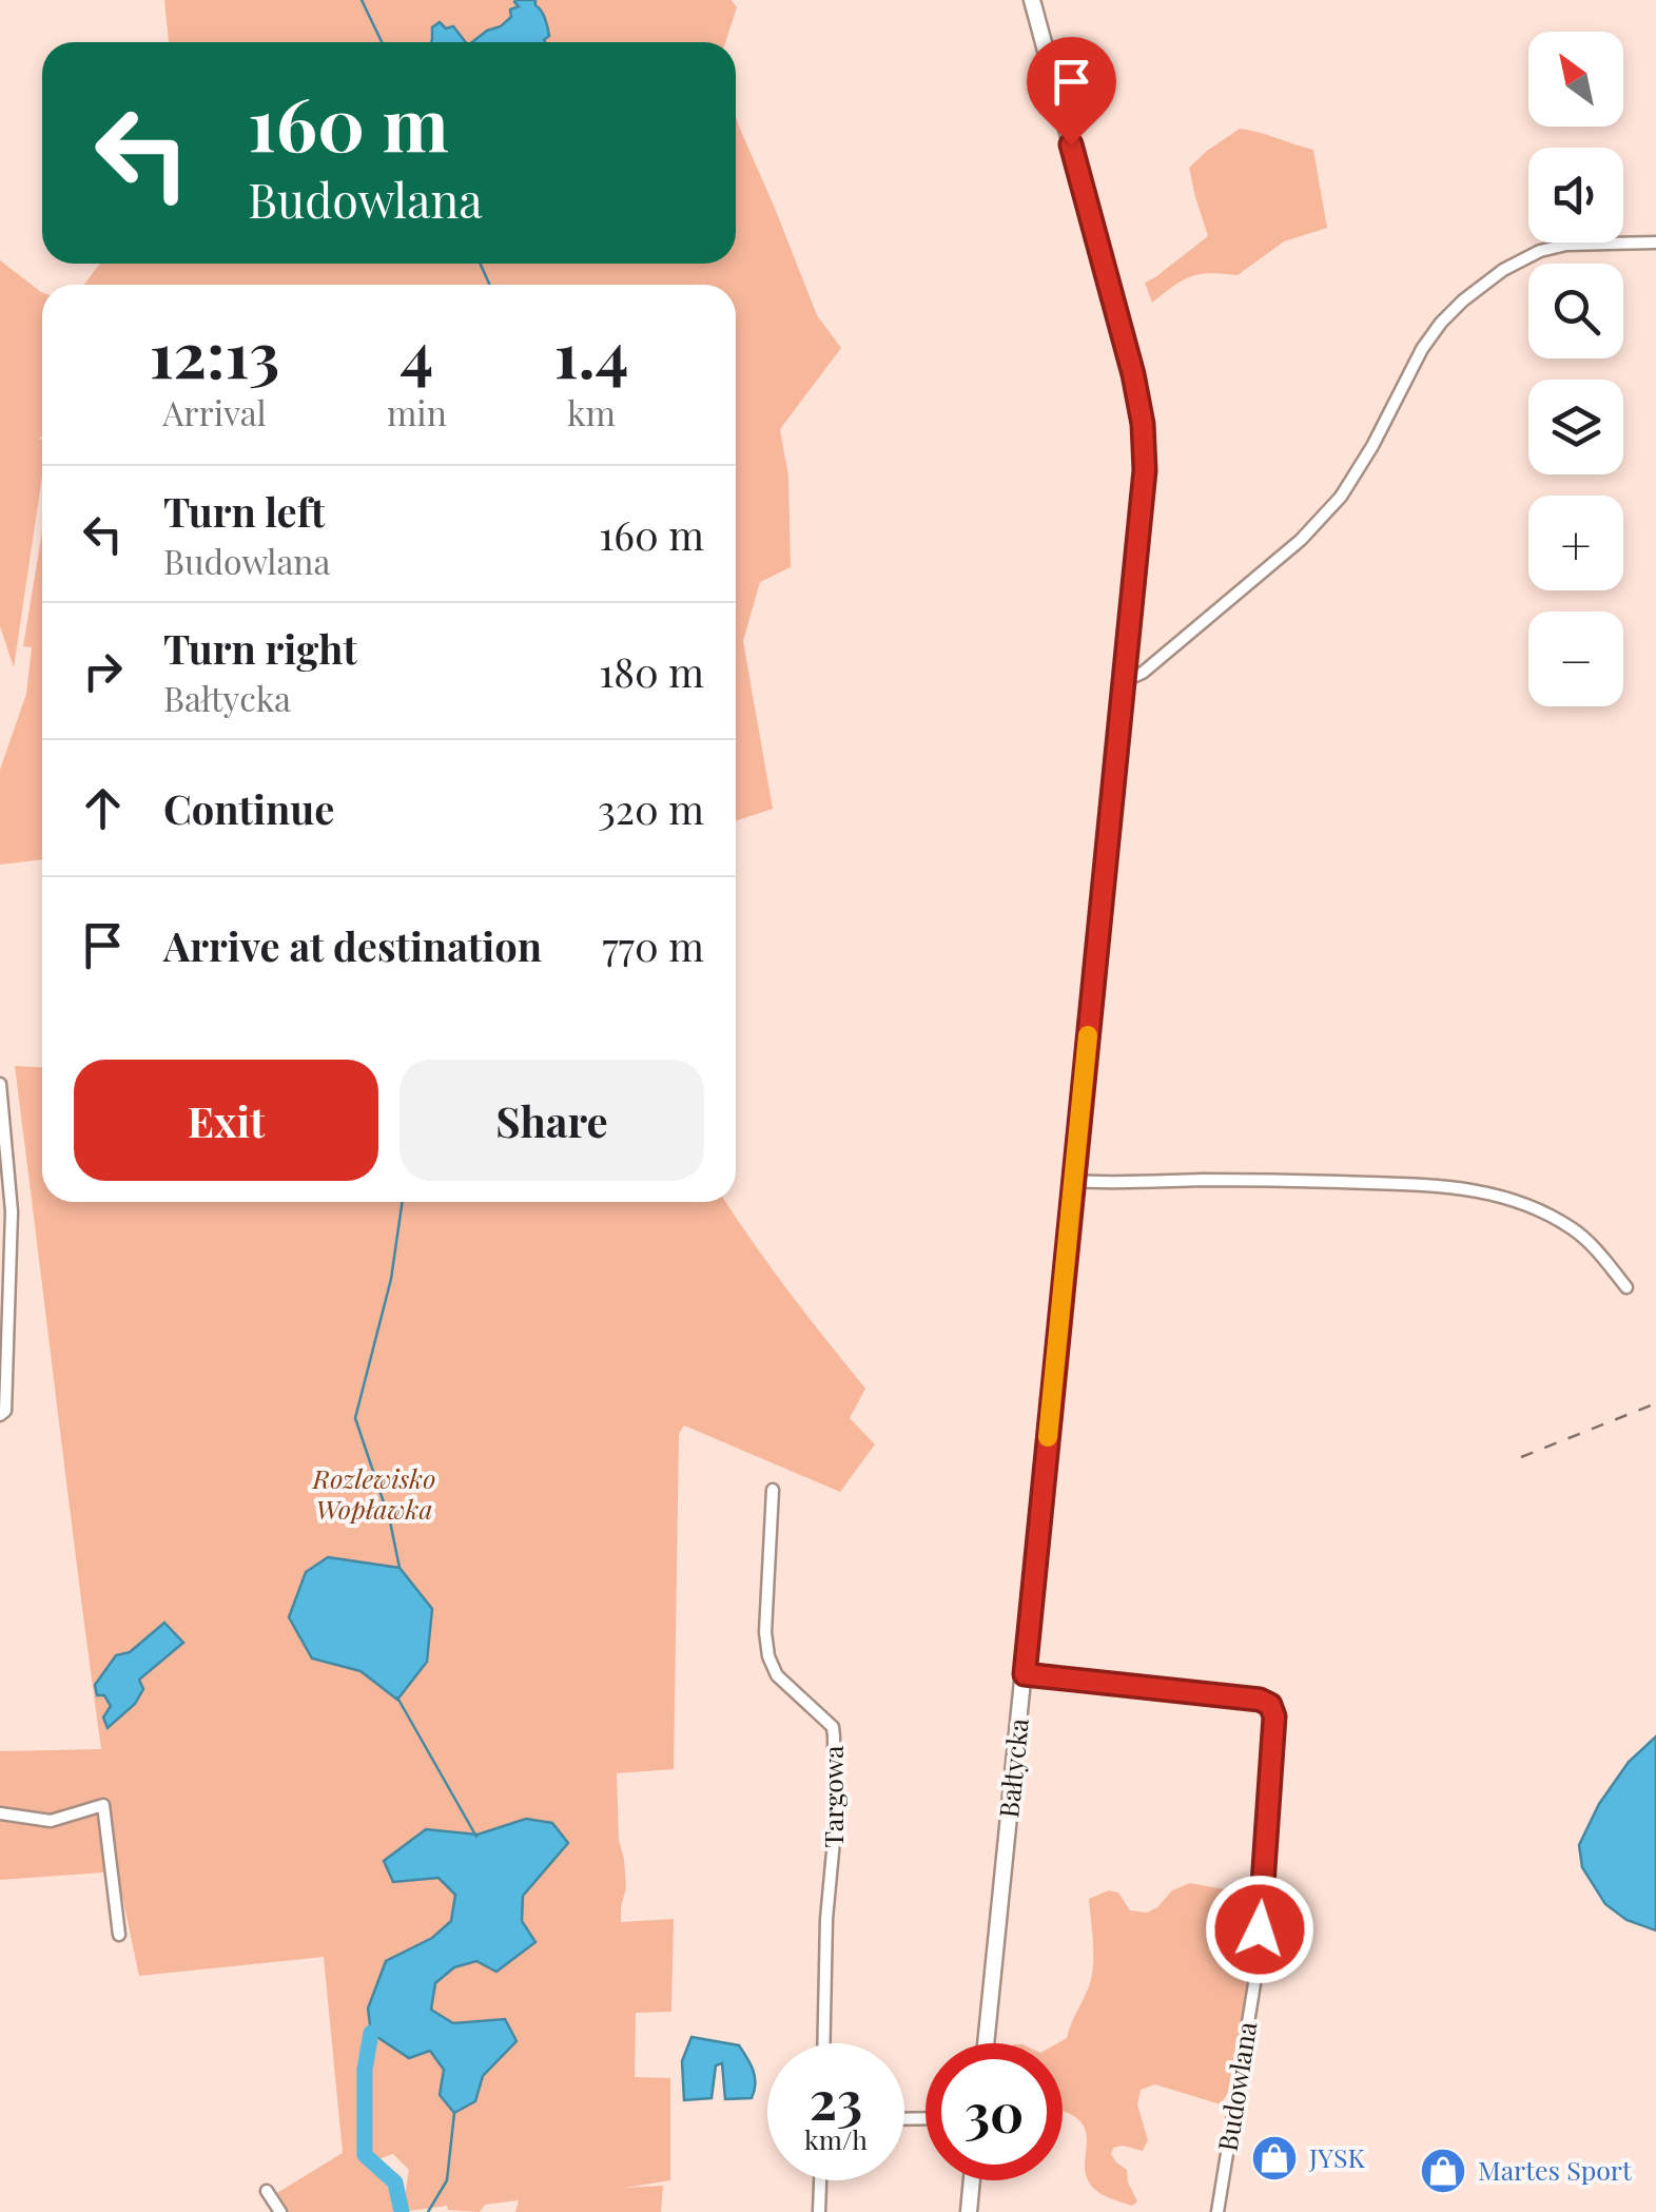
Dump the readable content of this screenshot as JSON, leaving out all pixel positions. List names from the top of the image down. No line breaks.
{"streets":{"main road":["Bałtycka"],"street":["Targowa","Budowlana"]},"crossings":[["Bałtycka","Budowlana"]],"parks":["Rozlewisko Wopławka"],"places":{"shop":["JYSK","Martes Sport"]},"north":"top left","page":{"map_buttons":["+","−"],"turn":["160 m","Budowlana"],"eta":["12:13","Arrival","4","min","1.4","km"],"list":[{"name":"Turn left","note":"Budowlana","value":"160 m"},{"name":"Turn right","note":"Bałtycka","value":"180 m"},{"name":"Continue","value":"320 m"},{"name":"Arrive at destination","value":"770 m"}],"buttons":["Exit","Share"],"speed":"23 km/h","limit":"30"}}
